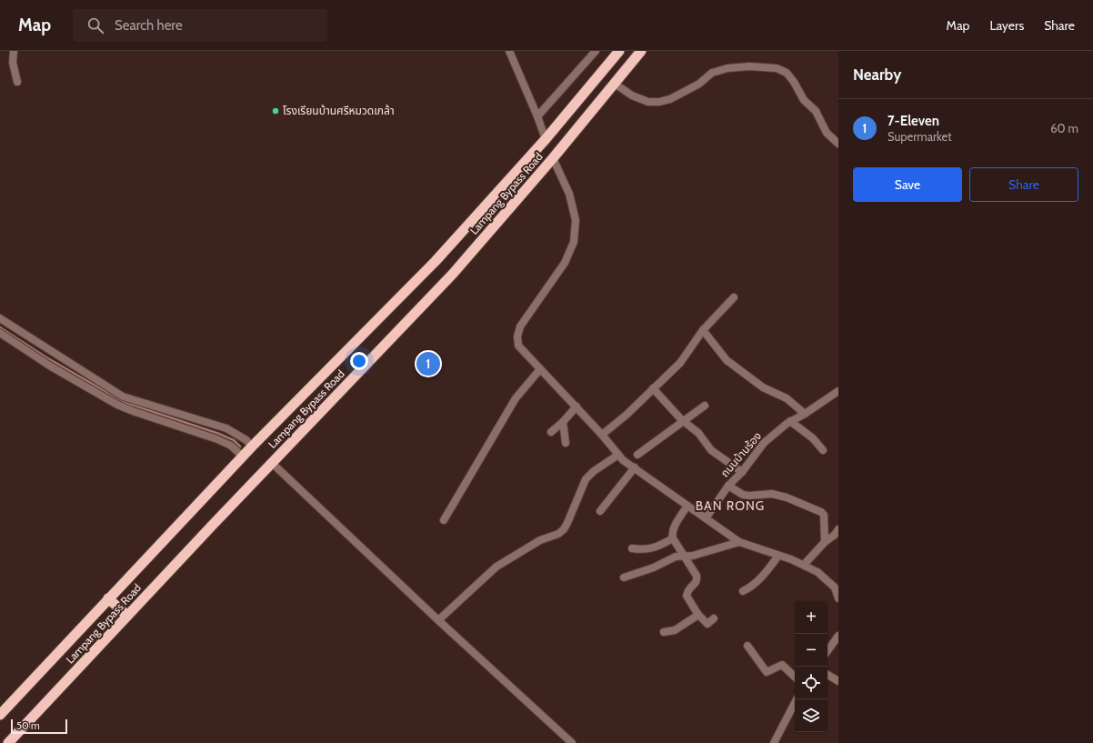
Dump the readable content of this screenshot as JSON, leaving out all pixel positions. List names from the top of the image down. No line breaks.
{"streets":{"highway":["Lampang Bypass Road"],"street":["ถนนบ้านร้อง"]},"districts":["BAN RONG"],"places":["โรงเรียนบ้านศรีหมวดเกล้า"],"scale_bar":"50 m","page":{"header":"Map","search":"Search here","nav":["Map","Layers","Share"],"heading":"Nearby","list":[{"mark":"1","name":"7-Eleven","note":"Supermarket","value":"60 m"}],"buttons":["Save","Share"],"pins":"1","map_buttons":["+","−"],"scale":"50 m"}}
